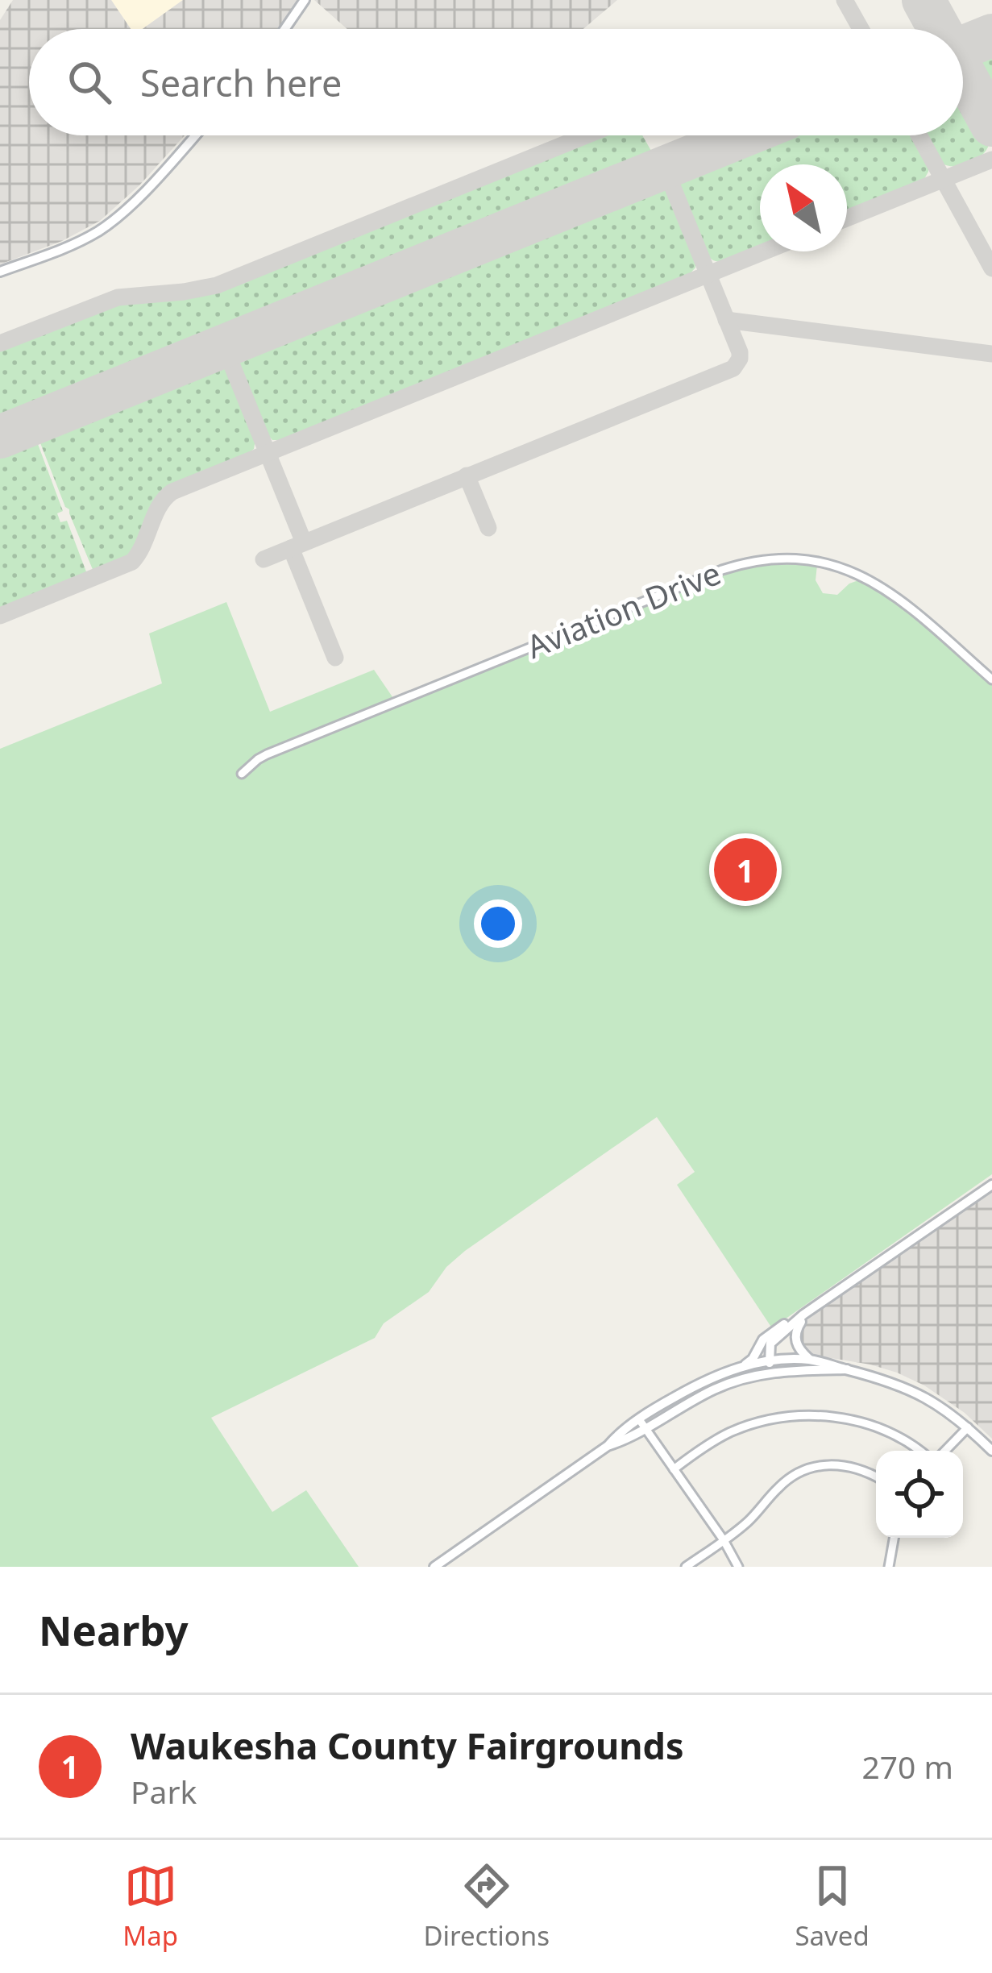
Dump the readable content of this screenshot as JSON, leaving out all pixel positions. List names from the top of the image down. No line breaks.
{"streets":{"street":["Aviation Drive"]},"north":"top left","page":{"search":"Search here","pins":"1","heading":"Nearby","list":[{"mark":"1","name":"Waukesha County Fairgrounds","note":"Park","value":"270 m"}],"nav":["Map","Directions","Saved"]}}
